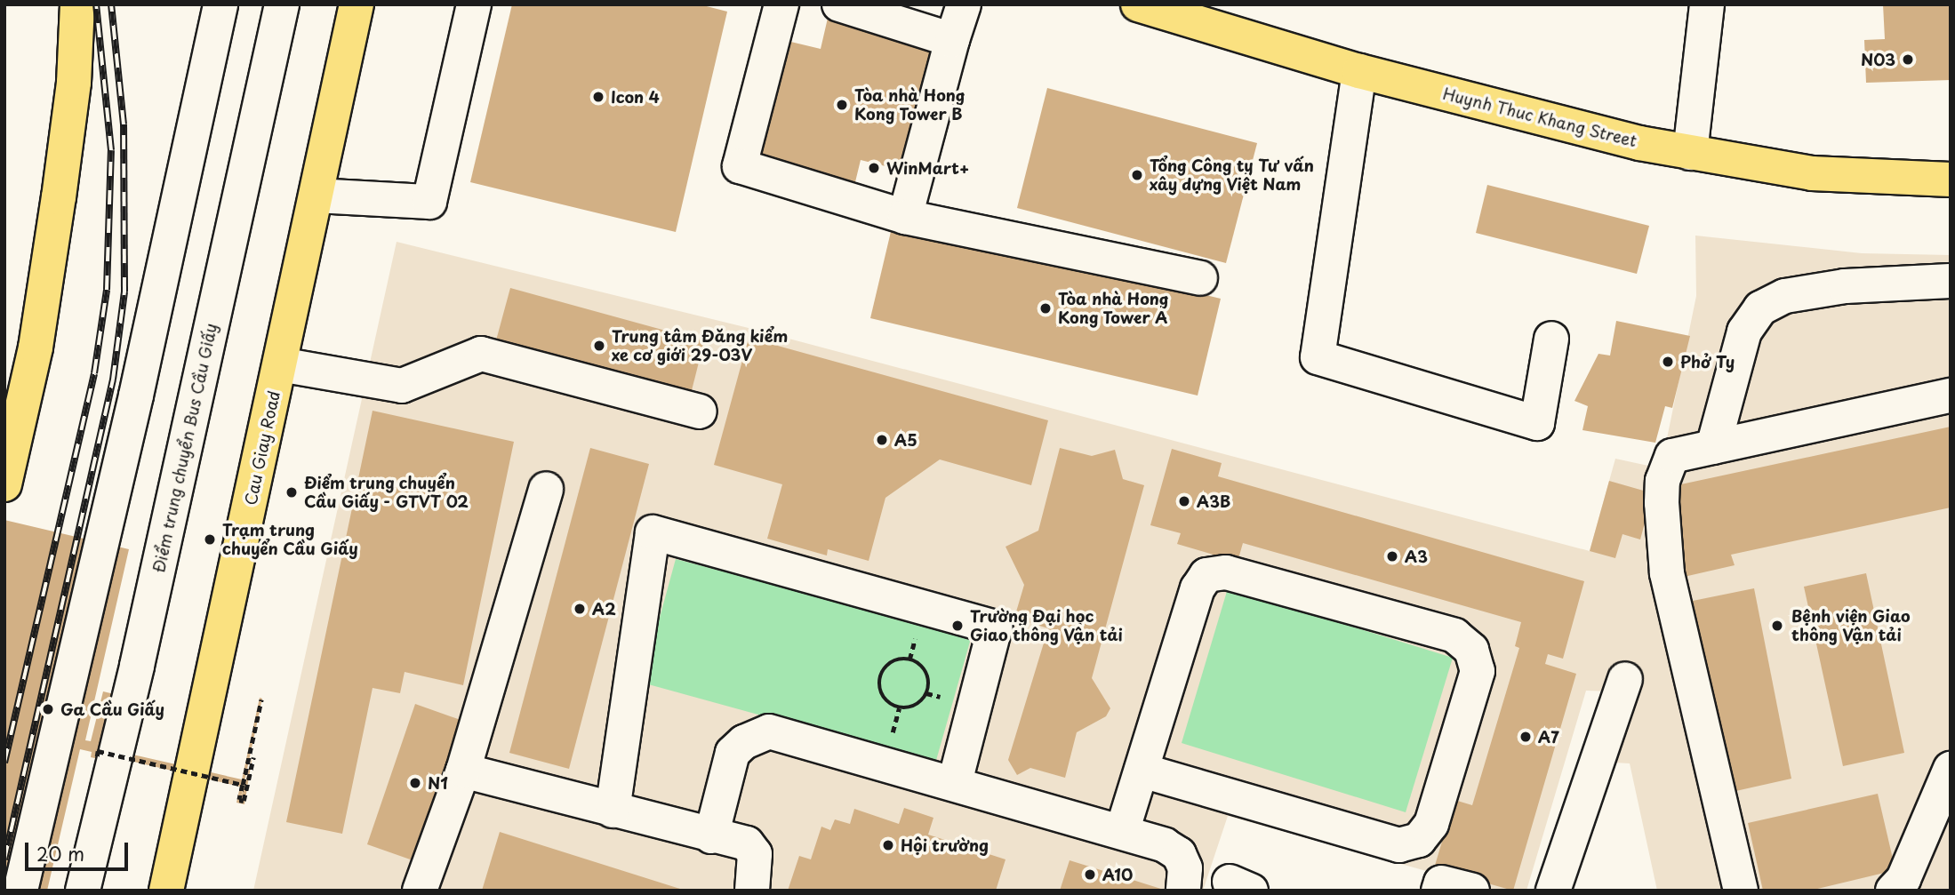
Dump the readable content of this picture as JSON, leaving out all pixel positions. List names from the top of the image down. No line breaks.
{"streets":{"main road":["Huynh Thuc Khang Street","Cau Giay Road"],"street":["Điểm trung chuyển Bus Cầu Giấy"]},"places":["N03","Icon 4","Tòa nhà Hong Kong Tower B","WinMart+","Tổng Công ty Tư vấn xây dựng Việt Nam","Tòa nhà Hong Kong Tower A","Trung tâm Đăng kiểm xe cơ giới 29-03V","Phở Ty","A5","Điểm trung chuyển Cầu Giấy - GTVT 02","A3B","Trạm trung chuyển Cầu Giấy","A3","A2","Trường Đại học Giao thông Vận tải","Bệnh viện Giao thông Vận tải","Ga Cầu Giấy","A7","N1","Hội trường","A10"],"scale_bar":"20 m"}
